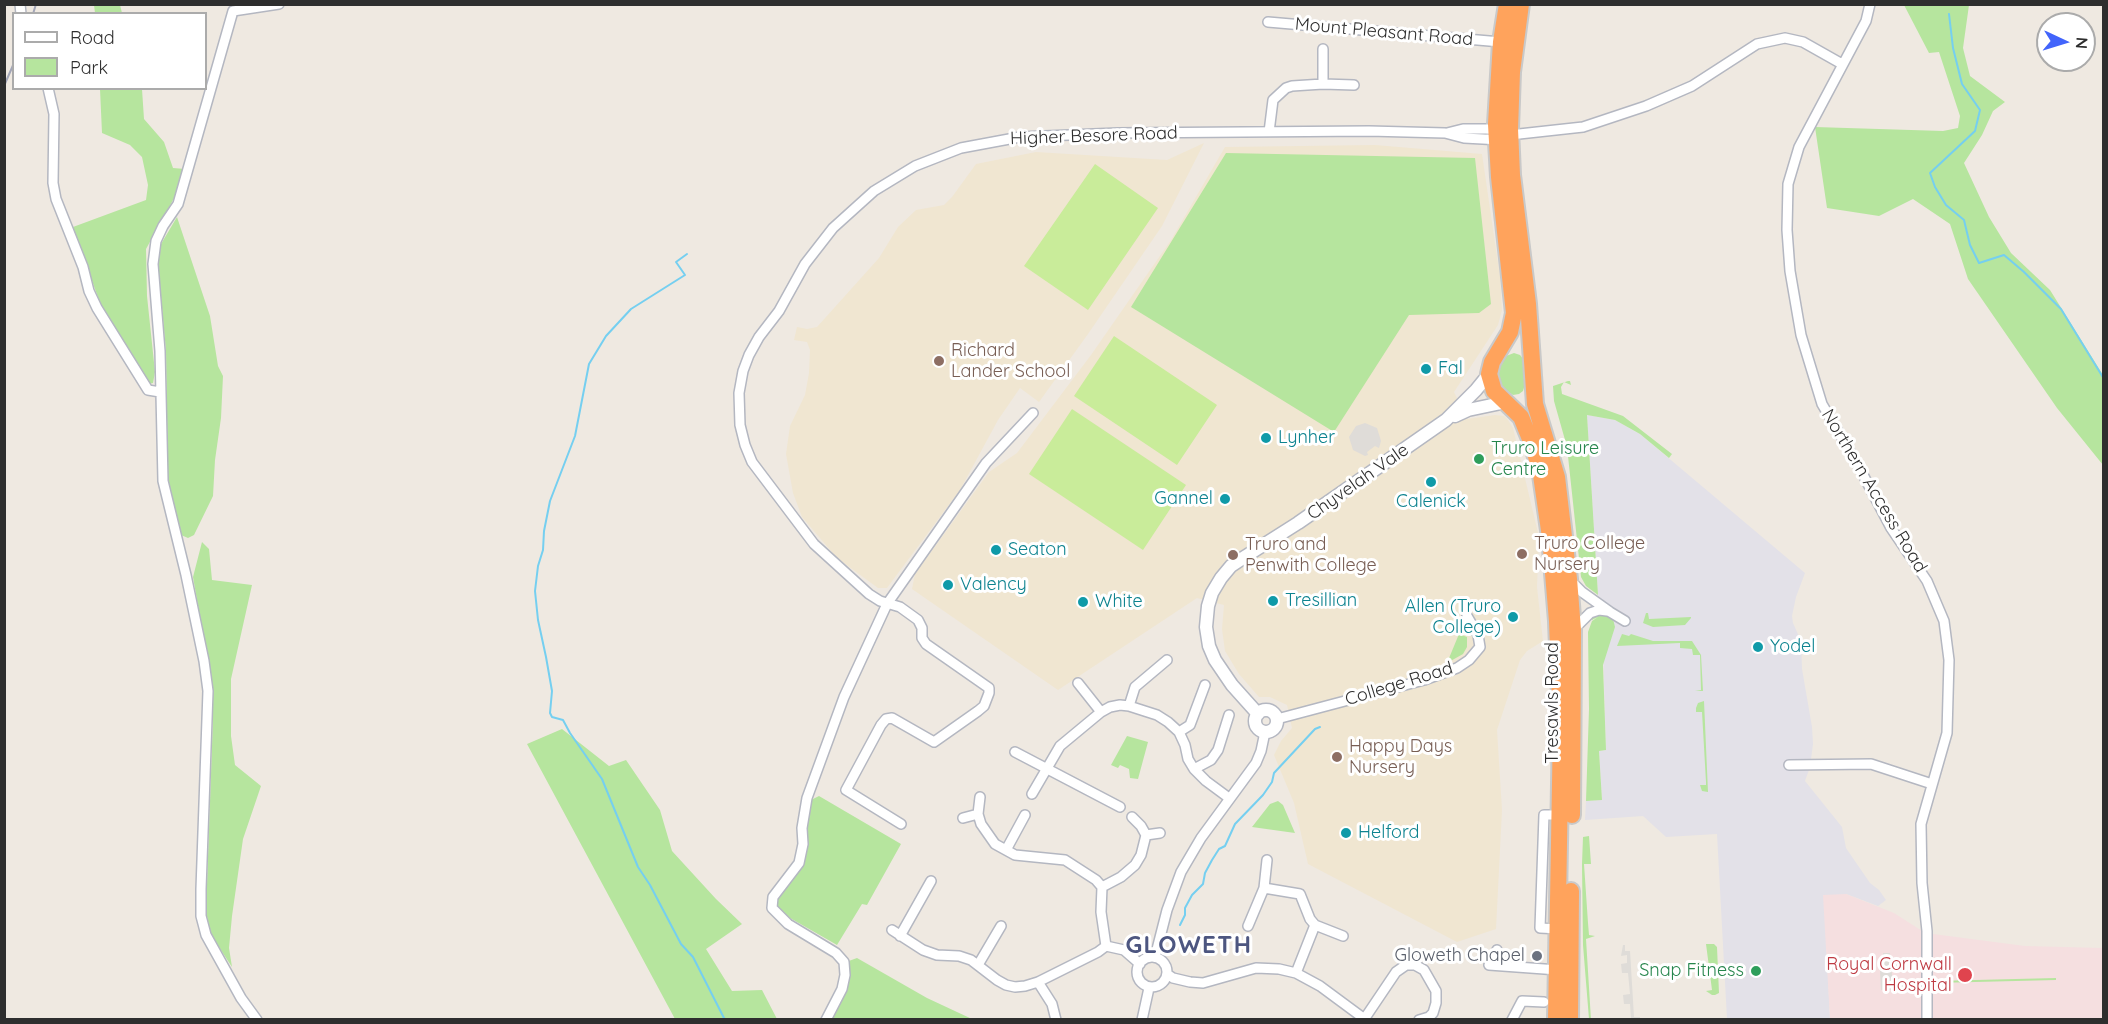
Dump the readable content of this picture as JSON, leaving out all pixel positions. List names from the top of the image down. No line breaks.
{"streets":{"highway":["Tresawls Road"],"street":["Mount Pleasant Road","Higher Besore Road","Chyvelah Vale","Northern Access Road","College Road"]},"crossings":[["Higher Besore Road","Northern Access Road"],["Chyvelah Vale","College Road"],["Chyvelah Vale","Tresawls Road"]],"districts":["GLOWETH"],"places":["Richard Lander School","Fal","Lynher","Truro Leisure Centre","Calenick","Gannel","Seaton","Truro College Nursery","Truro and Penwith College","Valency","Tresillian","White","Allen (Truro College)","Yodel","Happy Days Nursery","Helford","Gloweth Chapel","Snap Fitness","Royal Cornwall Hospital"],"legend":["Road","Park"],"north":"right"}
